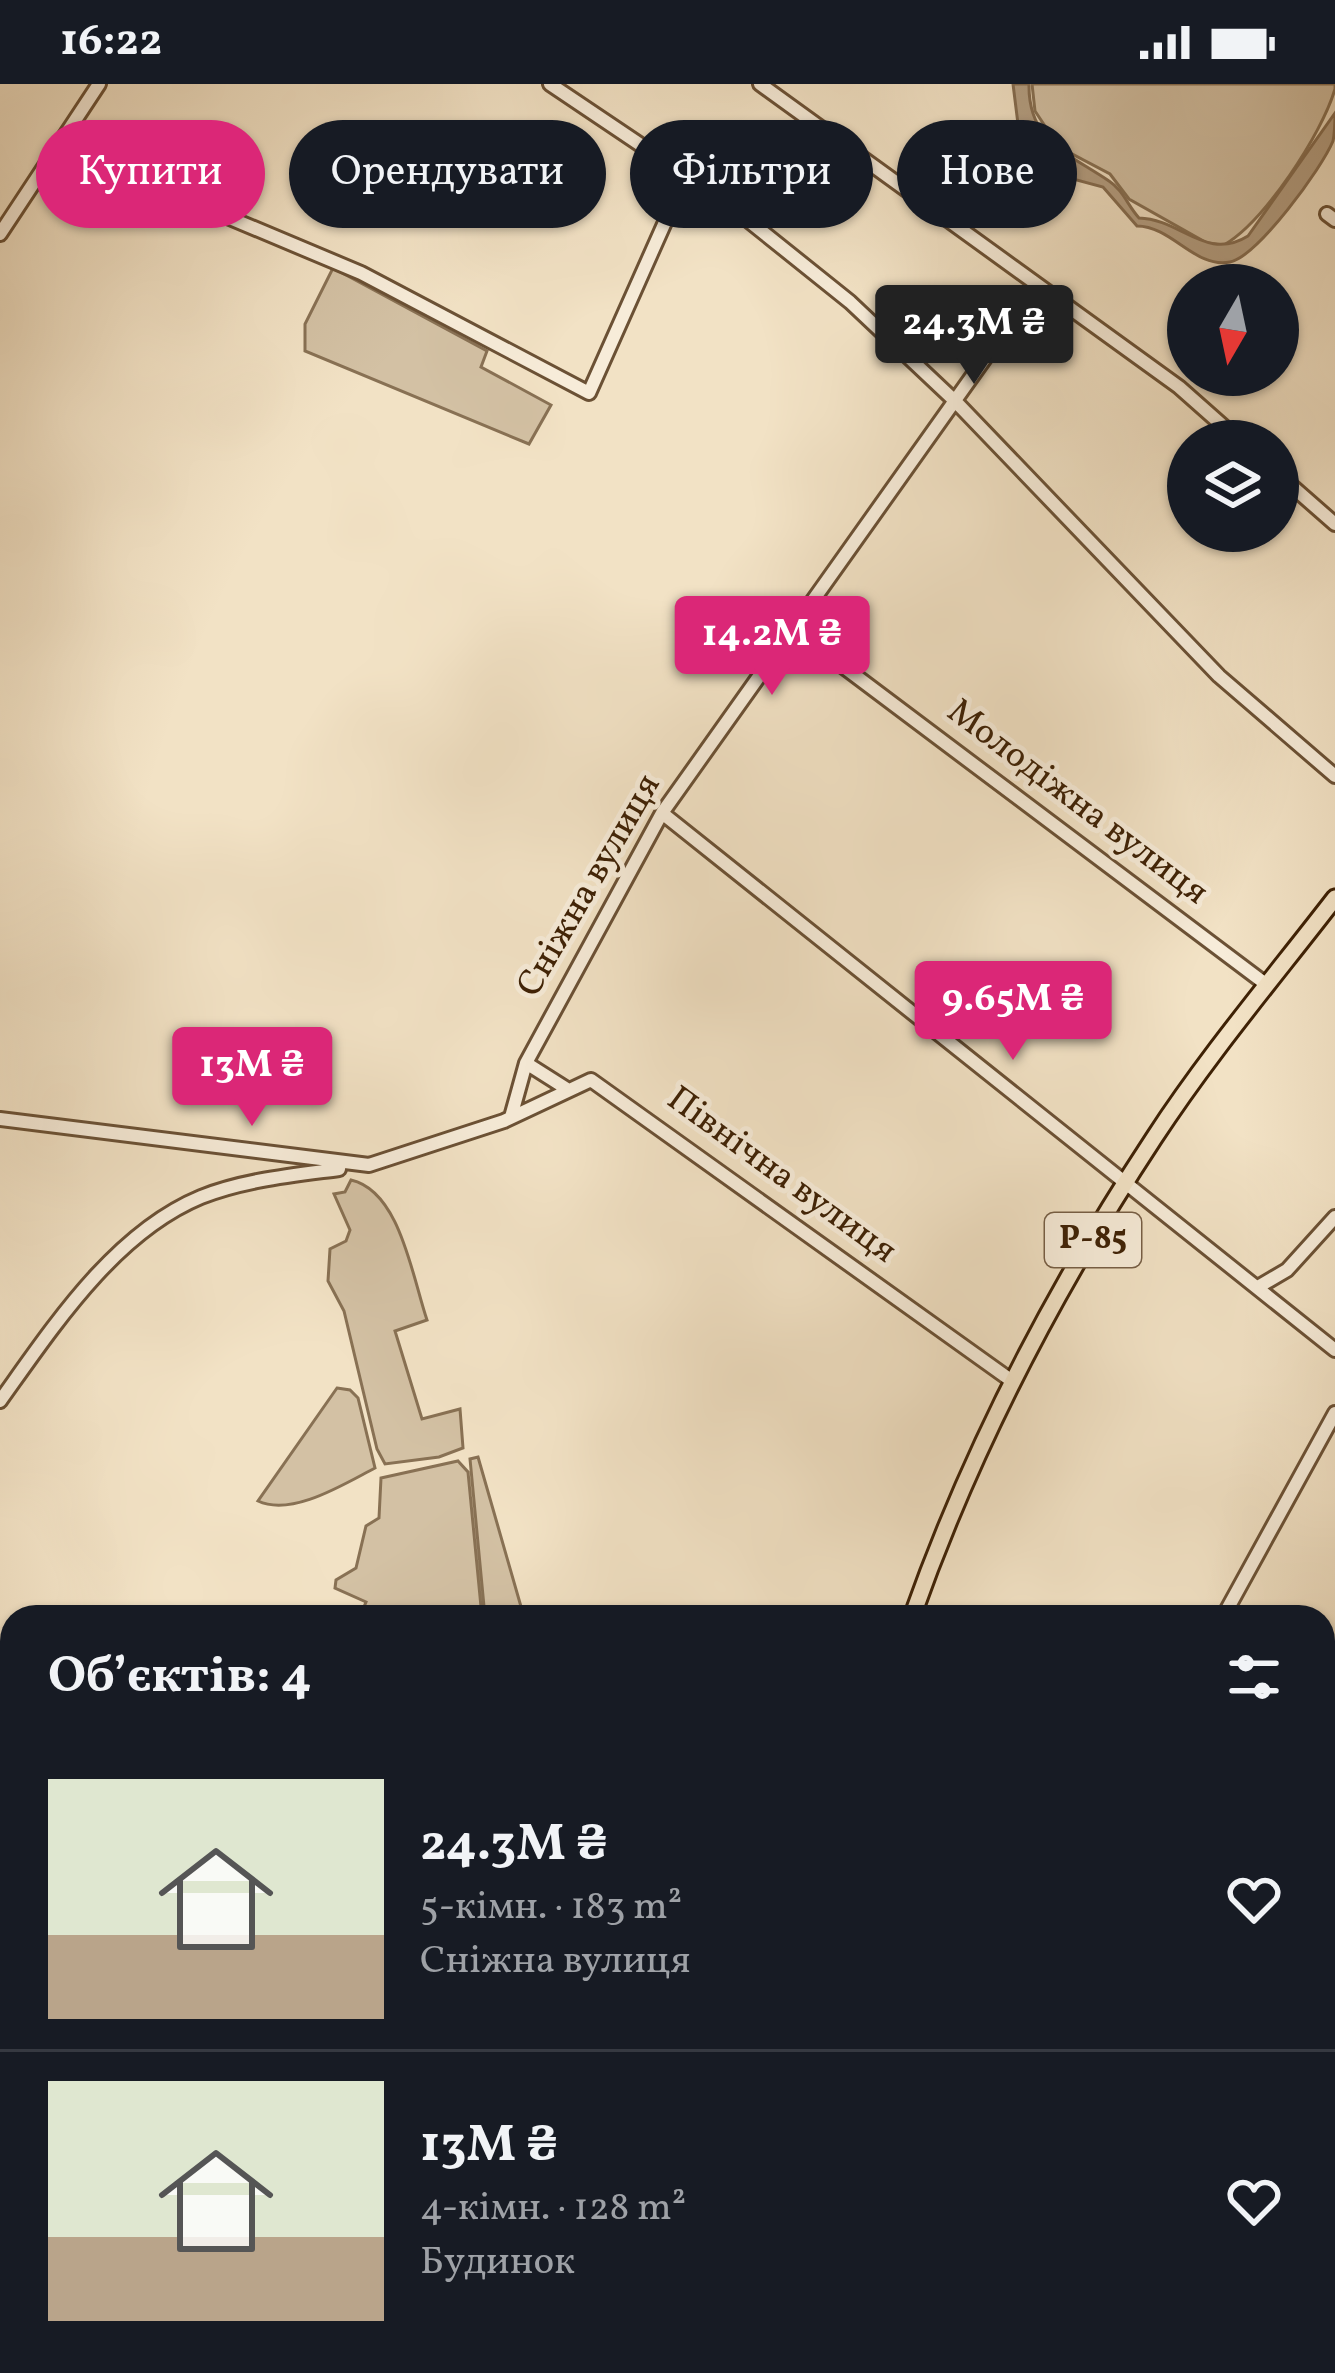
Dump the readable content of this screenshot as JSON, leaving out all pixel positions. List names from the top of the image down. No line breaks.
{"streets":{"main road":["Р-85"],"street":["Молодіжна вулиця","Сніжна вулиця","Північна вулиця"]},"crossings":[["Молодіжна вулиця","Сніжна вулиця"],["Молодіжна вулиця","Р-85"],["Північна вулиця","Р-85"]],"north":"bottom","page":{"status":"16:22","chip":["Купити","Орендувати","Фільтри","Нове"],"price":["24.3M ₴","14.2M ₴","9.65M ₴","13M ₴"],"heading":"Об’єктів: 4","list":[{"name":"24.3M ₴","note":"5-кімн. · 183 m² · Сніжна вулиця"},{"name":"13M ₴","note":"4-кімн. · 128 m² · Будинок"}]}}
